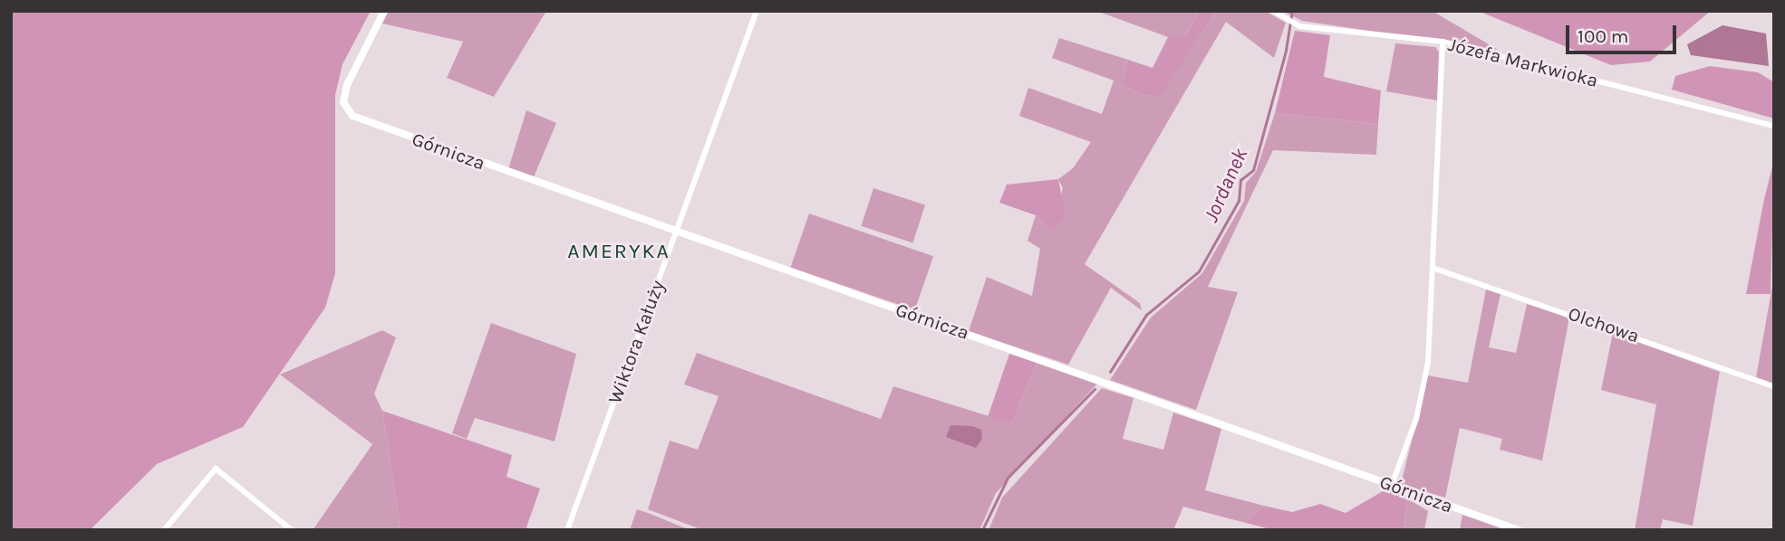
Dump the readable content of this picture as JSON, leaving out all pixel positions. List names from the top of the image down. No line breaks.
{"streets":{"street":["Józefa Markwioka","Górnicza","Olchowa","Wiktora Kałuży"]},"crossings":[["Górnicza","Wiktora Kałuży"]],"districts":["AMERYKA"],"water":["Jordanek"],"scale_bar":"100 m"}
